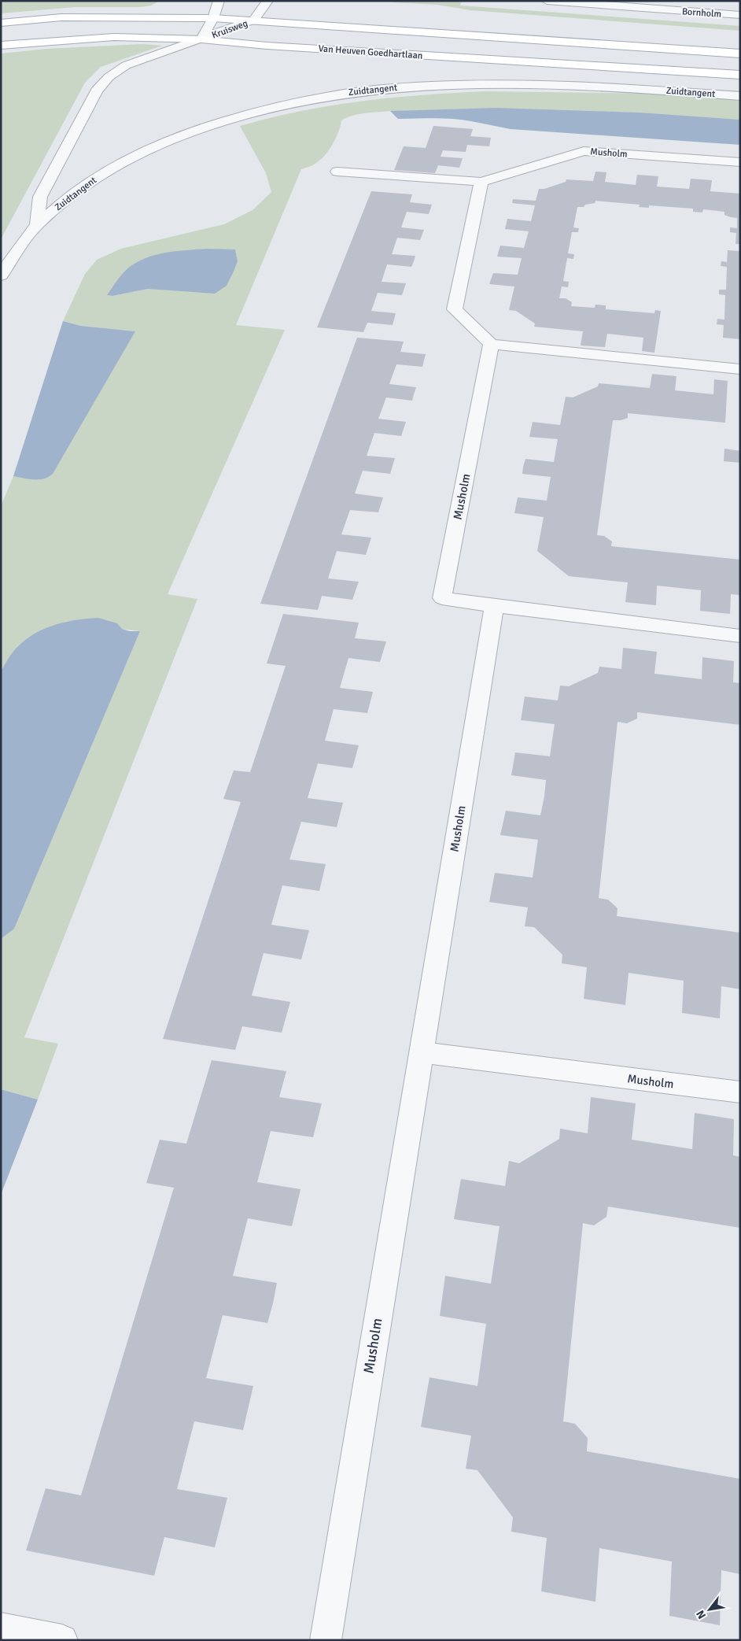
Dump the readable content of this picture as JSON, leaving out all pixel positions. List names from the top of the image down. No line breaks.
{"streets":{"main road":["Van Heuven Goedhartlaan"],"street":["Bornholm","Kruisweg","Zuidtangent","Musholm"]},"crossings":[["Kruisweg","Van Heuven Goedhartlaan"],["Kruisweg","Zuidtangent"],["Van Heuven Goedhartlaan","Zuidtangent"]],"north":"bottom left"}
